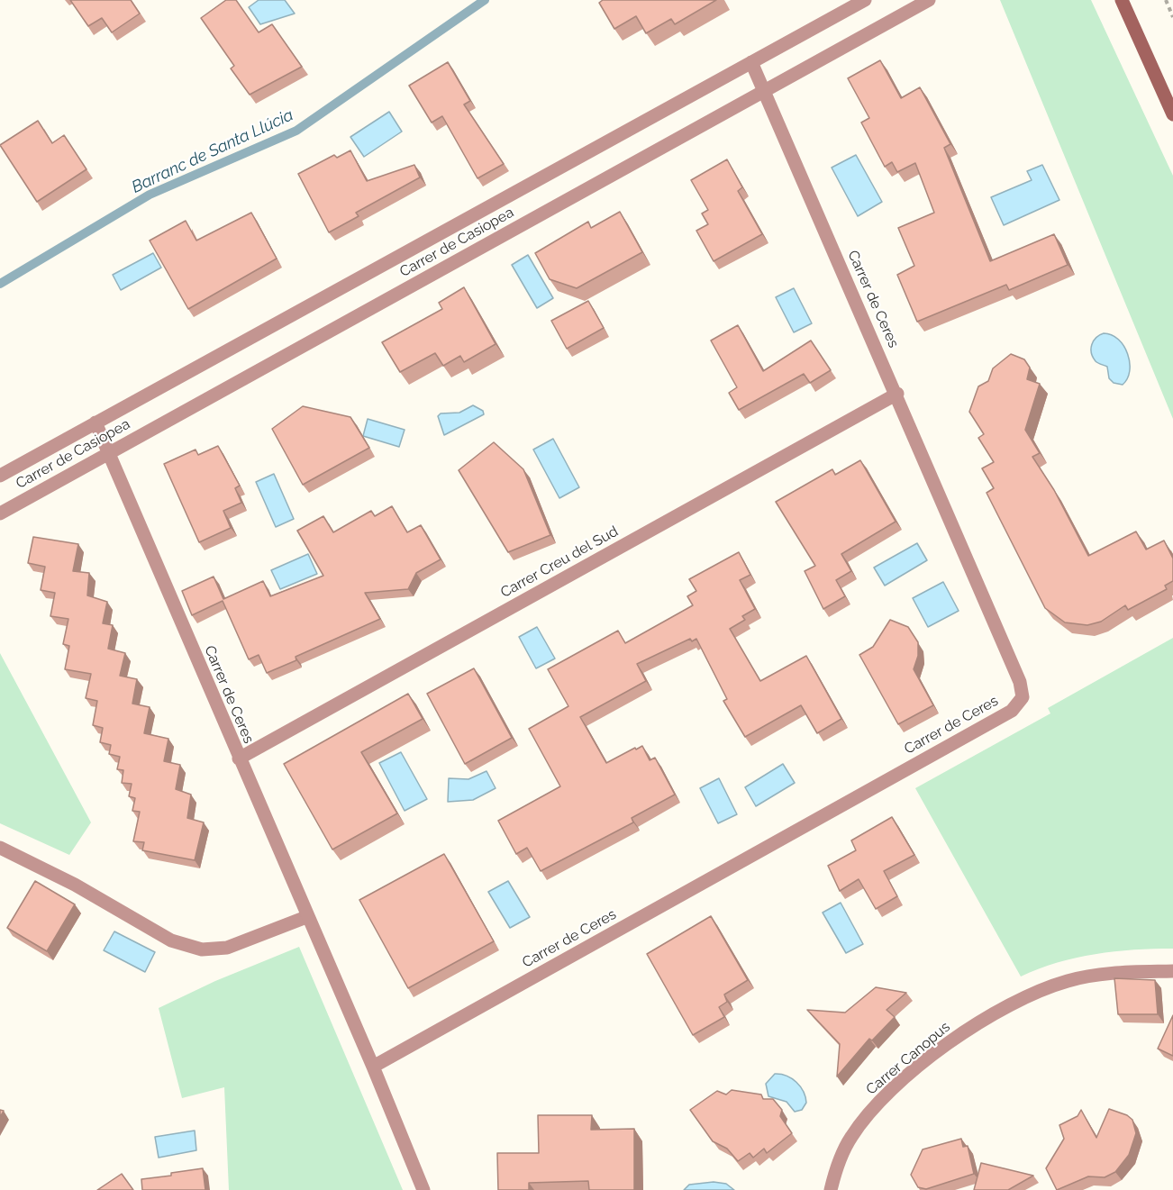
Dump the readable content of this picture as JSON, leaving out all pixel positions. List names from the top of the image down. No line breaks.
{"streets":{"street":["Carrer de Casiopea","Carrer de Ceres","Carrer Creu del Sud","Carrer Canopus"]},"crossings":[["Carrer de Casiopea","Carrer de Ceres"],["Carrer de Ceres","Carrer Creu del Sud"]],"water":["Barranc de Santa Llúcia"]}
